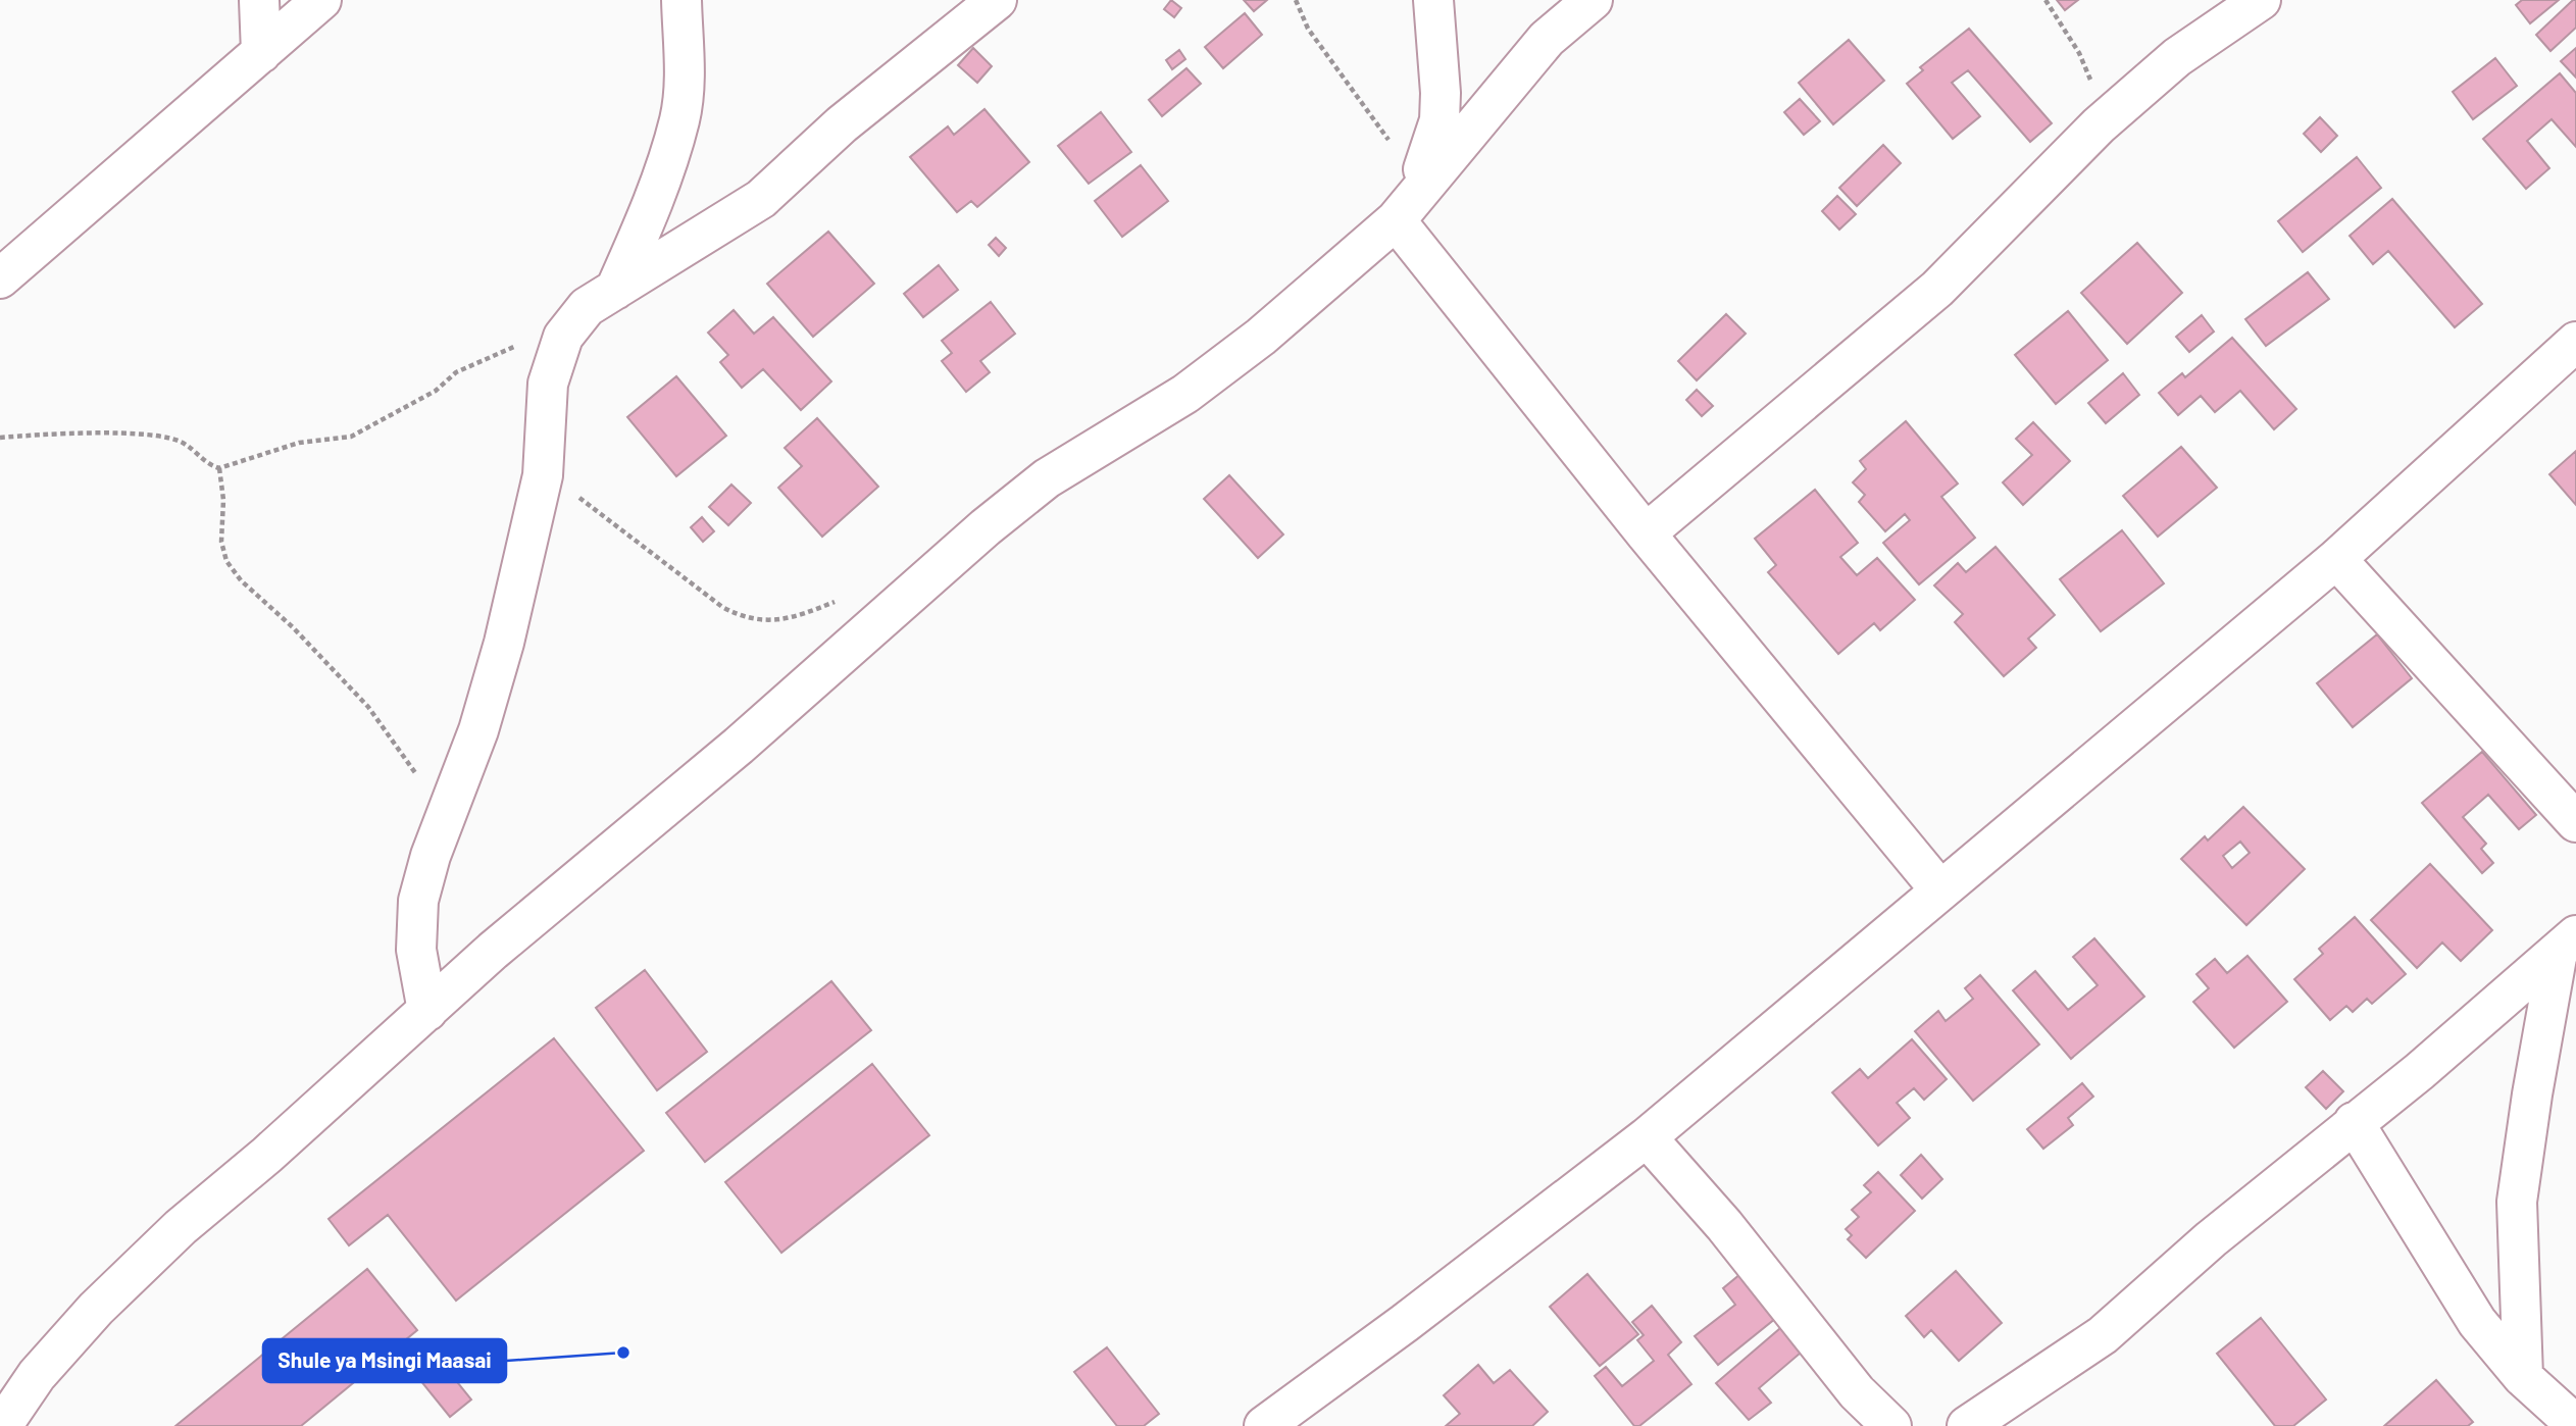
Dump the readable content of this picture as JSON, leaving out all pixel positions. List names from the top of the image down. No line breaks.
{"places":["Shule ya Msingi Maasai"]}
